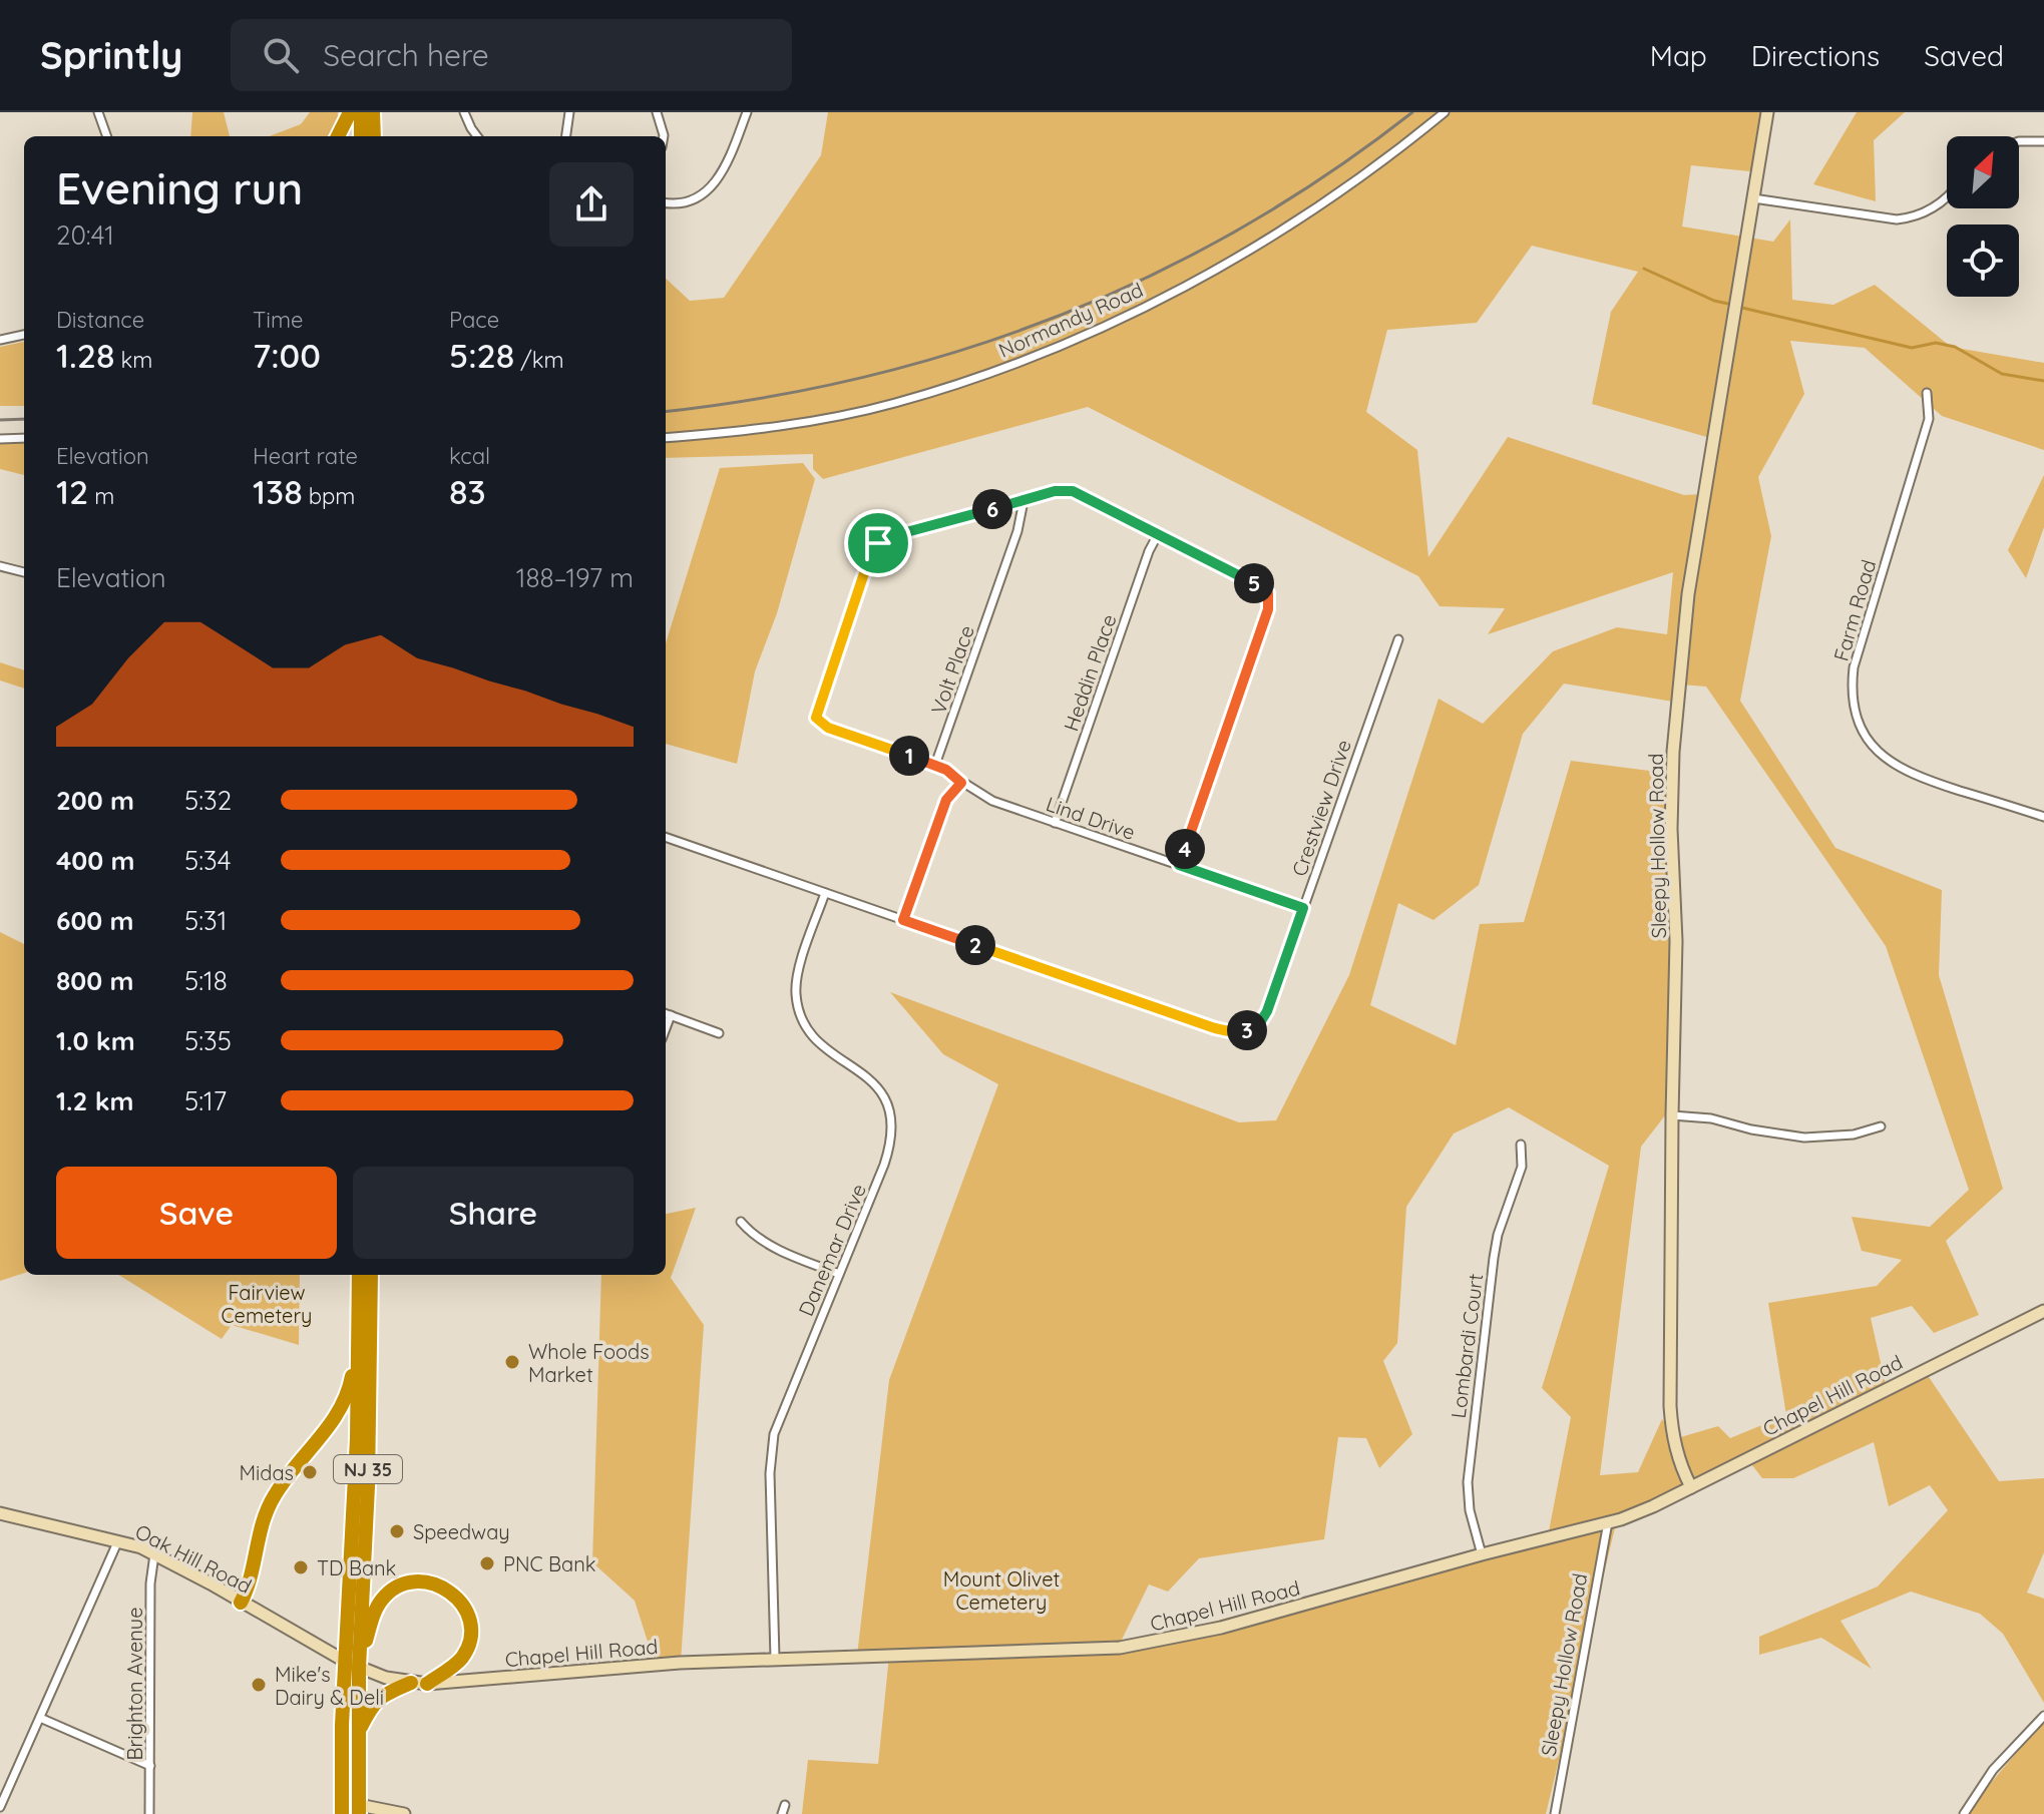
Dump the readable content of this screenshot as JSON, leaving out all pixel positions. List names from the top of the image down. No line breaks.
{"streets":{"highway":["NJ 35"],"street":["Normandy Road","Farm Road","Volt Place","Heddin Place","Crestview Drive","Lind Drive","Sleepy Hollow Road","Danemar Drive","Lombardi Court","Chapel Hill Road","Oak Hill Road","Brighton Avenue"]},"crossings":[["Heddin Place","Lind Drive"],["Crestview Drive","Lind Drive"],["Crestview Drive","Danemar Drive"],["Sleepy Hollow Road","Chapel Hill Road"],["Danemar Drive","Chapel Hill Road"],["Lombardi Court","Chapel Hill Road"],["Chapel Hill Road","NJ 35"],["Chapel Hill Road","Oak Hill Road"],["NJ 35","Oak Hill Road"],["Oak Hill Road","Brighton Avenue"]],"parks":["Fairview Cemetery","Mount Olivet Cemetery"],"places":["Whole Foods Market","Midas","Speedway","PNC Bank","TD Bank","Mike's Dairy & Deli"],"north":"top right","page":{"header":"Sprintly","search":"Search here","nav":["Map","Directions","Saved"],"heading":["Evening run","20:41"],"stats":[["Distance","1.28 km"],["Time","7:00"],["Pace","5:28 /km"],["Elevation","12 m"],["Heart rate","138 bpm"],["kcal","83"]],"pins":["6","5","1","4","2","3"],"chart":["Elevation","188–197 m"],"list":[{"name":"200 m","note":"5:32"},{"name":"400 m","note":"5:34"},{"name":"600 m","note":"5:31"},{"name":"800 m","note":"5:18"},{"name":"1.0 km","note":"5:35"},{"name":"1.2 km","note":"5:17"}],"buttons":["Save","Share"]}}
